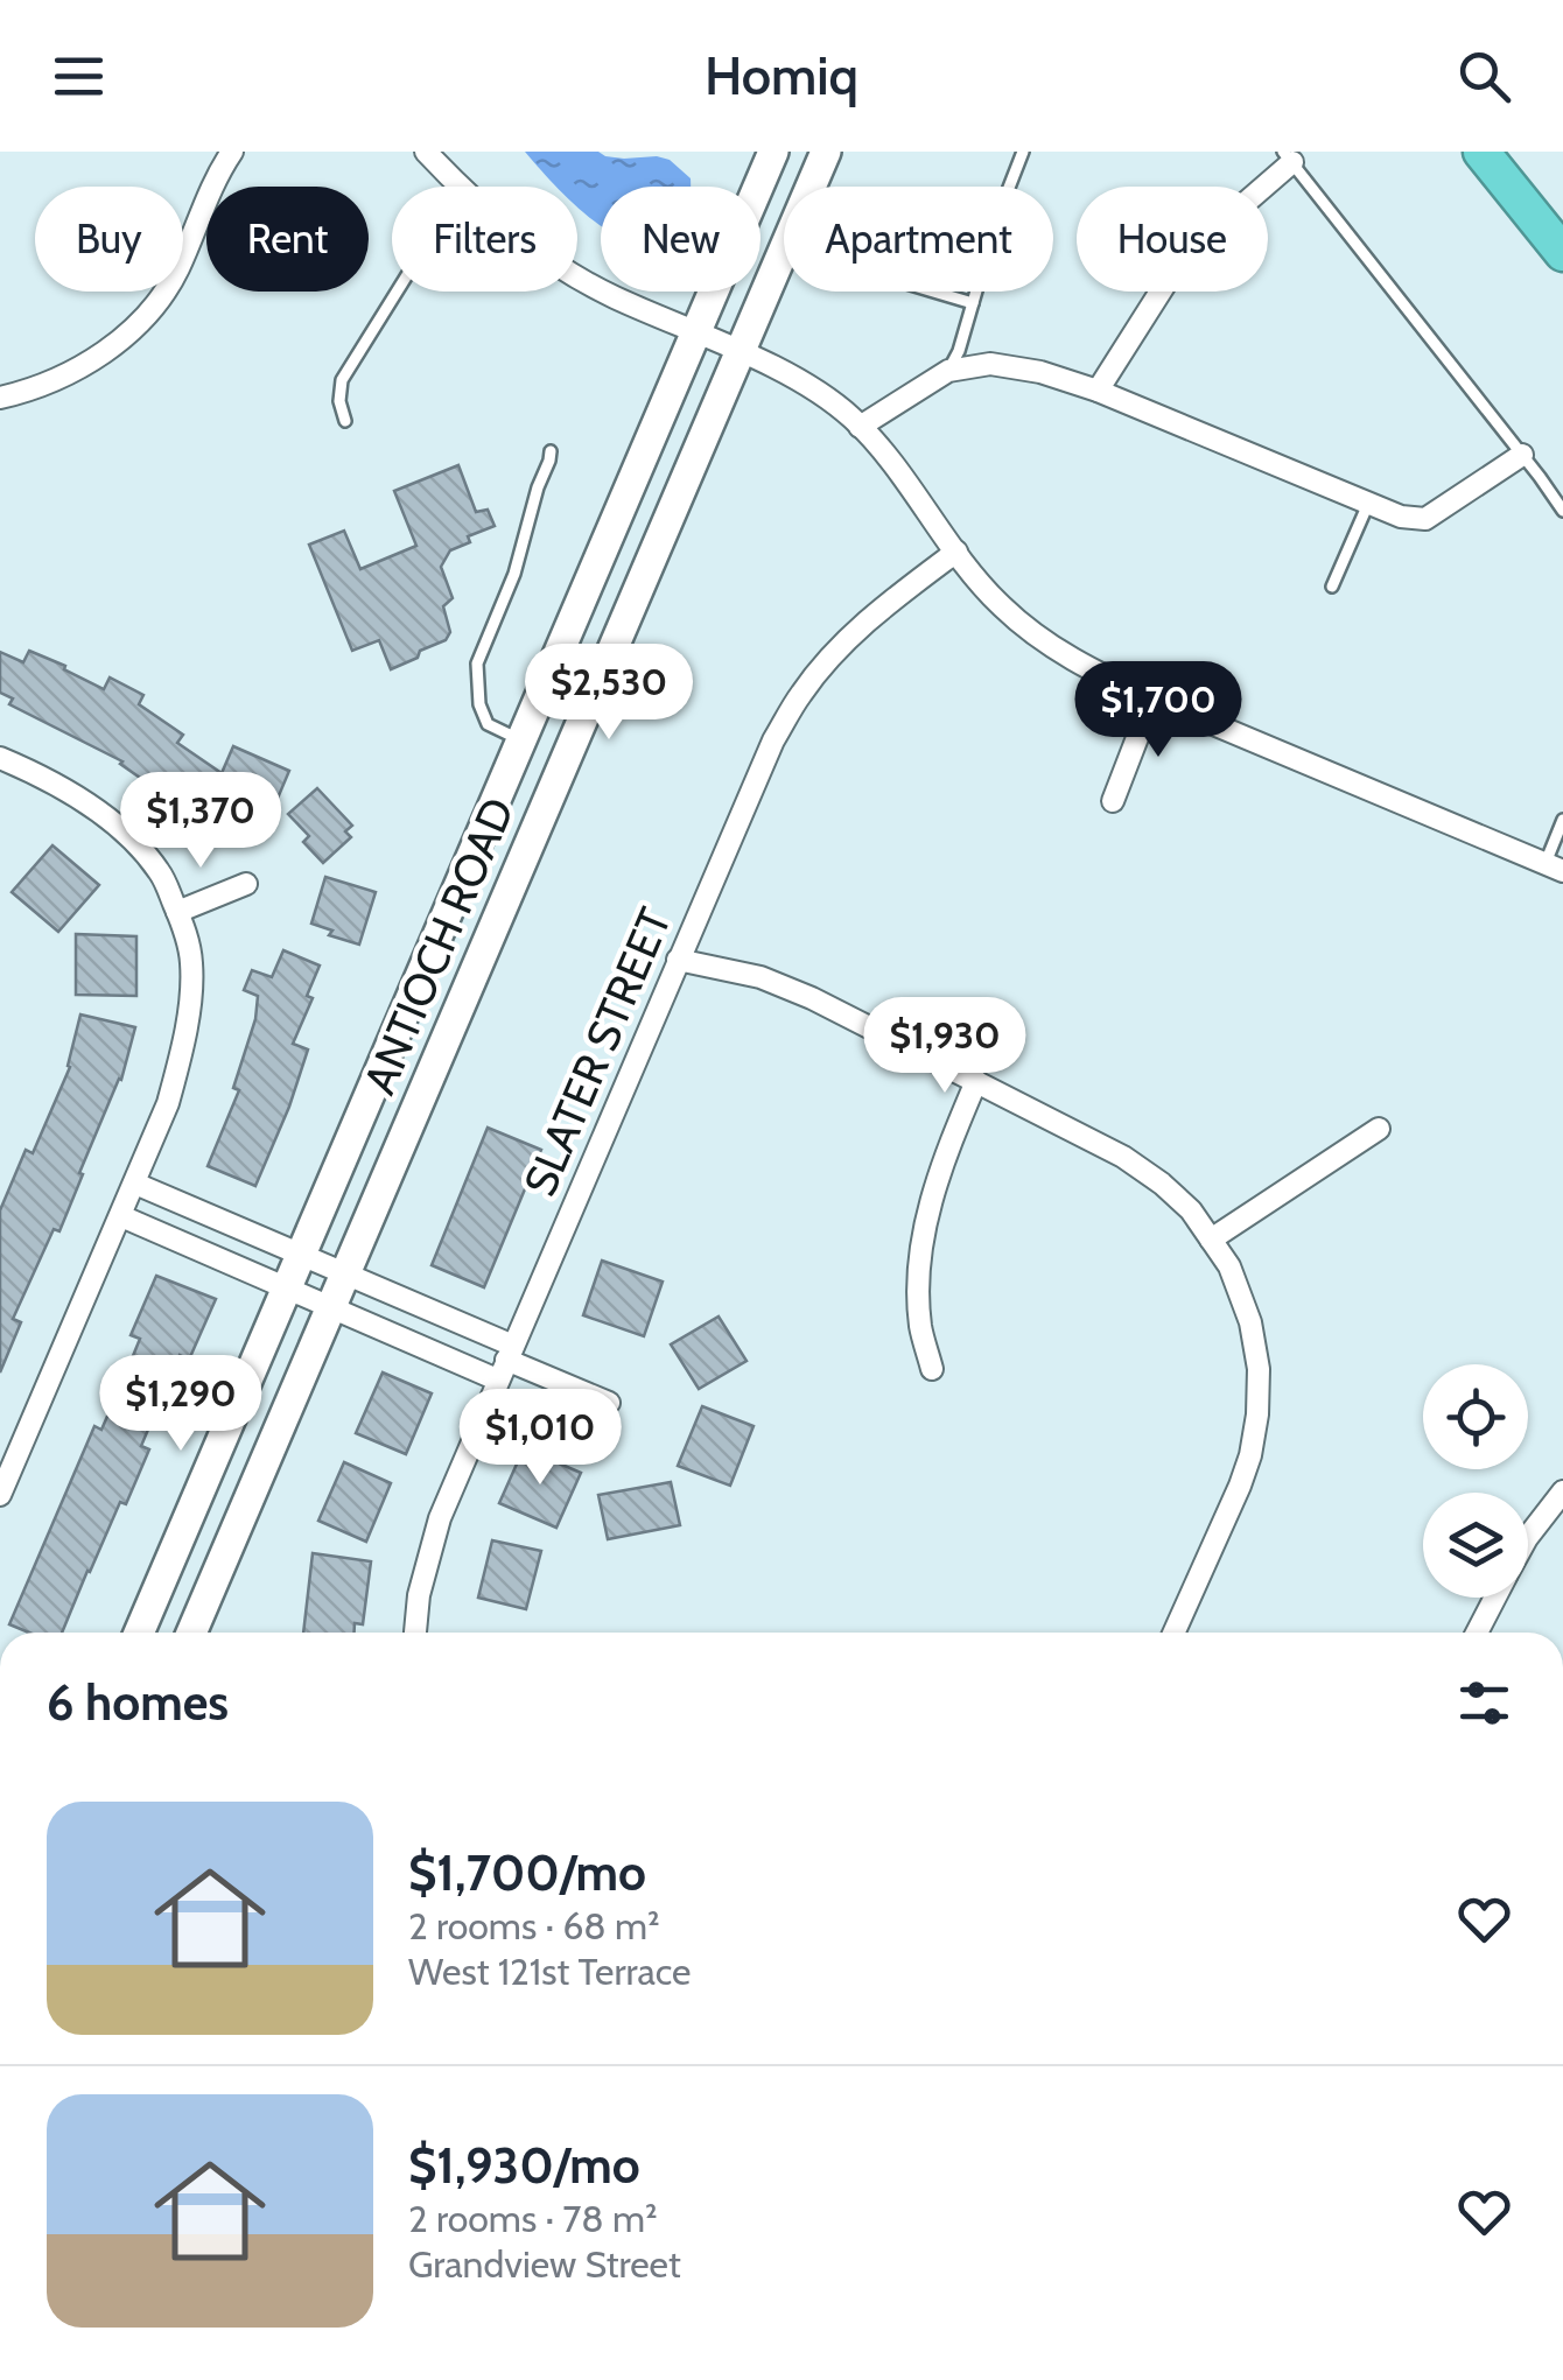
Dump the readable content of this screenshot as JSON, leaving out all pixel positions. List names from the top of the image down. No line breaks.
{"streets":{"main road":["ANTIOCH ROAD"],"street":["SLATER STREET"]},"page":{"header":"Homiq","chip":["Buy","Rent","Filters","New","Apartment","House"],"price":["$2,530","$1,700","$1,370","$1,930","$1,290","$1,010"],"heading":"6 homes","list":[{"name":"$1,700/mo","note":"2 rooms · 68 m² · West 121st Terrace"},{"name":"$1,930/mo","note":"2 rooms · 78 m² · Grandview Street"}]}}
